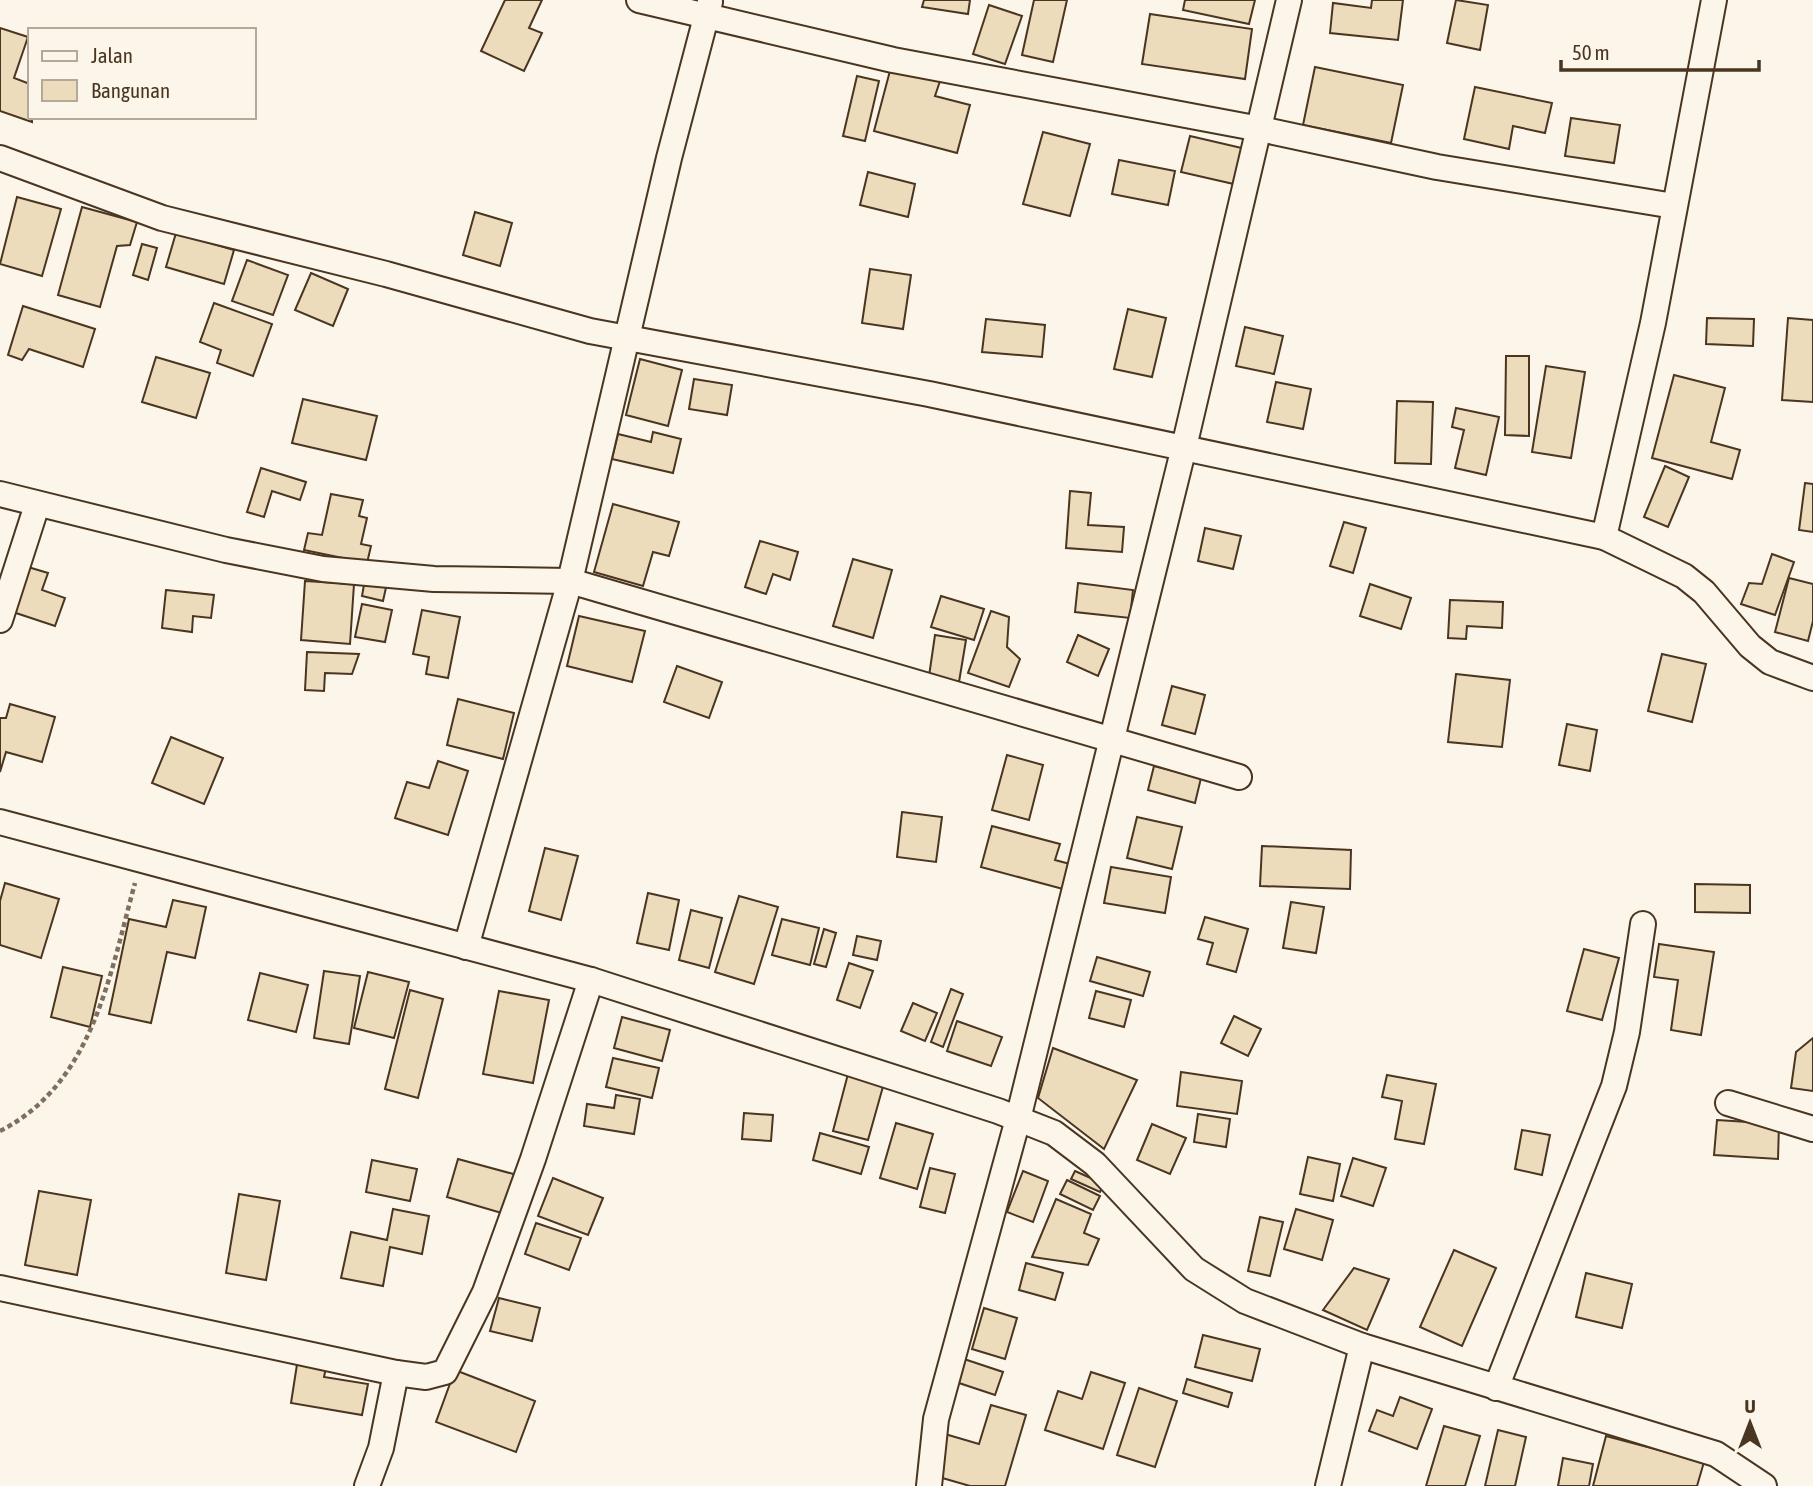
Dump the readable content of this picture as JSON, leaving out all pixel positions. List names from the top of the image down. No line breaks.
{"legend":["Jalan","Bangunan"],"scale_bar":"50 m","north":"top"}
